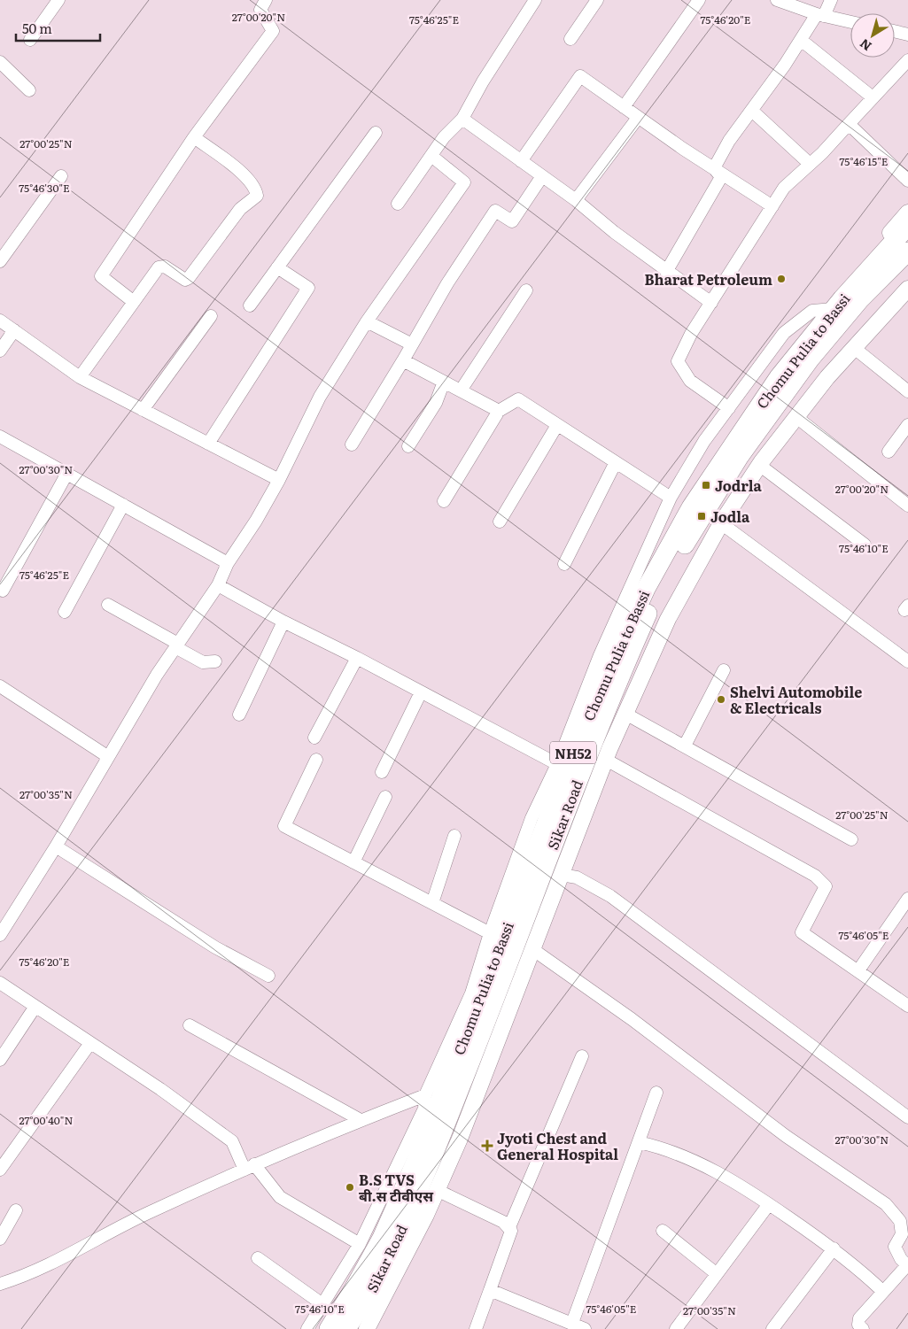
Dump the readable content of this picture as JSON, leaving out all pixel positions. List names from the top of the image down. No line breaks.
{"streets":{"highway":["Chomu Pulia to Bassi","NH52","Sikar Road"]},"places":{"other":["Bharat Petroleum","Shelvi Automobile & Electricals","B.S TVS बी.स टीवीएस"],"transit":["Jodrla","Jodla"],"health":["Jyoti Chest and General Hospital"]},"scale_bar":"50 m","north":"bottom left","coordinates":["27°00'20\"N","75°46'25\"E","75°46'20\"E","27°00'25\"N","75°46'15\"E","75°46'30\"E","27°00'30\"N","75°46'10\"E","27°00'35\"N","75°46'05\"E","27°00'40\"N"]}
